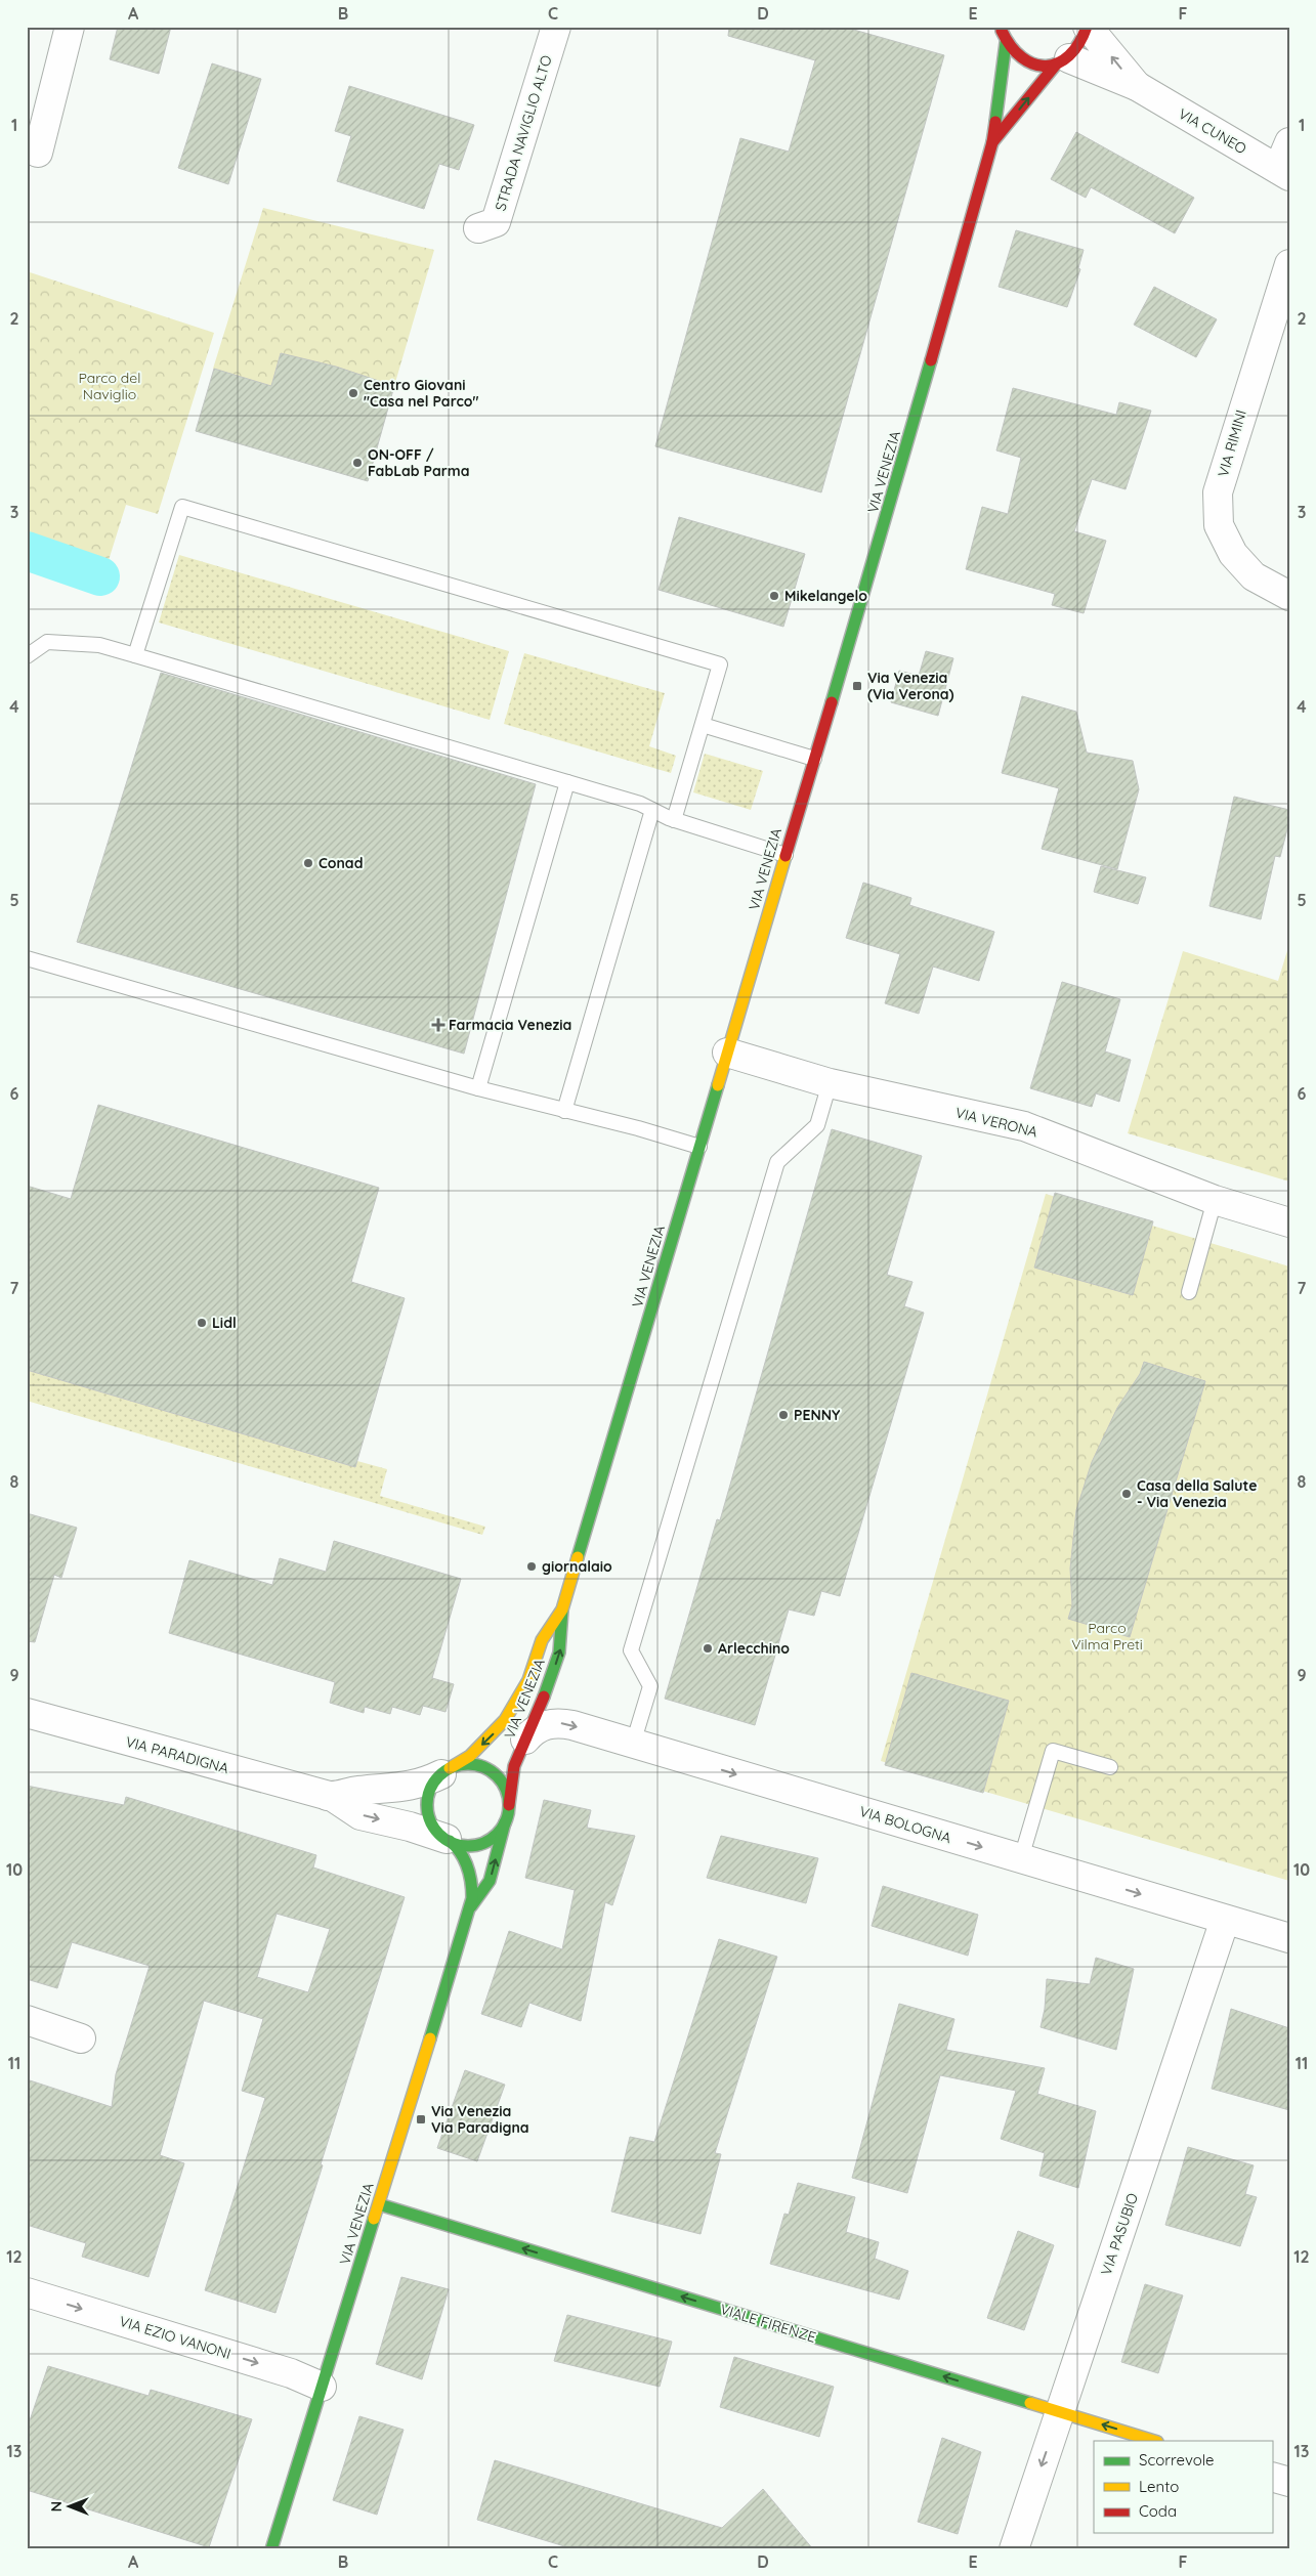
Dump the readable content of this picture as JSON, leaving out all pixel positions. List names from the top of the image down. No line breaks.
{"streets":{"street":["VIA CUNEO","STRADA NAVIGLIO ALTO","VIA RIMINI","VIA VENEZIA","VIA VERONA","VIA PARADIGNA","VIA BOLOGNA","VIA PASUBIO","VIALE FIRENZE","VIA EZIO VANONI"]},"crossings":[["VIA CUNEO","VIA VENEZIA"],["VIA VENEZIA","VIA VERONA"],["VIA VENEZIA","VIA PARADIGNA"],["VIA VENEZIA","VIA BOLOGNA"],["VIA VENEZIA","VIALE FIRENZE"],["VIA VENEZIA","VIA EZIO VANONI"],["VIA BOLOGNA","VIA PASUBIO"],["VIA PASUBIO","VIALE FIRENZE"]],"one_way":["VIA BOLOGNA","VIALE FIRENZE","VIA EZIO VANONI"],"parks":["Parco del Naviglio","Parco Vilma Preti"],"places":{"other":["Centro Giovani \"Casa nel Parco\"","ON-OFF / FabLab Parma","Mikelangelo","Conad","Lidl","PENNY","Casa della Salute - Via Venezia","giornalaio","Arlecchino"],"transit":["Via Venezia (Via Verona)","Via Venezia Via Paradigna"],"health":["Farmacia Venezia"]},"legend":["Scorrevole","Lento","Coda"],"north":"left","grid":{"columns":["A","B","C","D","E","F"],"rows":["1","2","3","4","5","6","7","8","9","10","11","12","13"]}}
